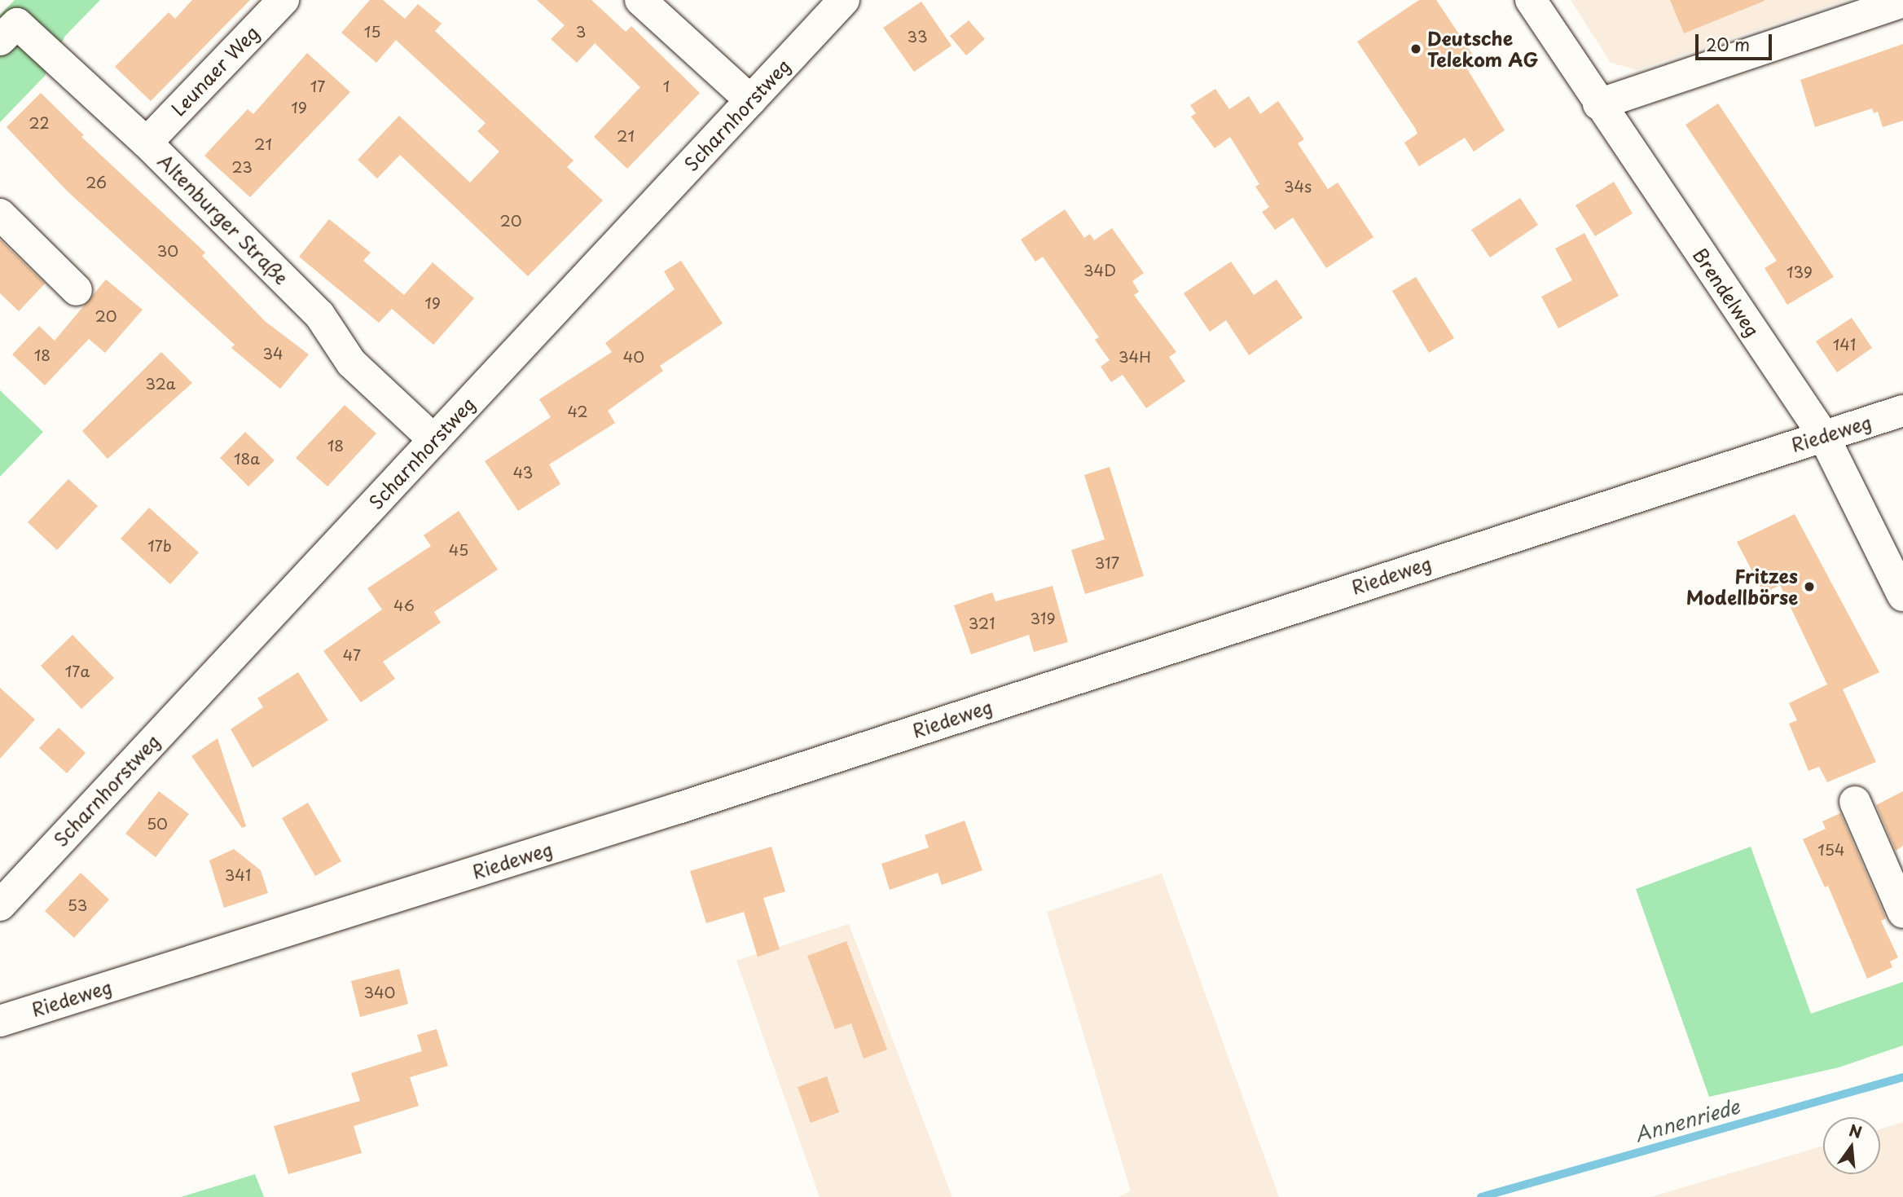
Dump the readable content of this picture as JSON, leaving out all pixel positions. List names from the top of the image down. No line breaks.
{"streets":{"street":["Leunaer Weg","Scharnhorstweg","Altenburger Straße","Brendelweg","Riedeweg"]},"crossings":[["Leunaer Weg","Altenburger Straße"],["Scharnhorstweg","Altenburger Straße"],["Brendelweg","Riedeweg"]],"water":["Annenriede"],"places":["Deutsche Telekom AG","Fritzes Modellbörse"],"house_numbers":["15","3","33","17","1","19","22","21","21","23","26","34s","20","30","34D","139","19","20","141","34","18","40","34H","32a","42","18","18a","43","17b","45","317","46","319","321","47","17a","50","154","341","53","340"],"scale_bar":"20 m","north":"top"}
